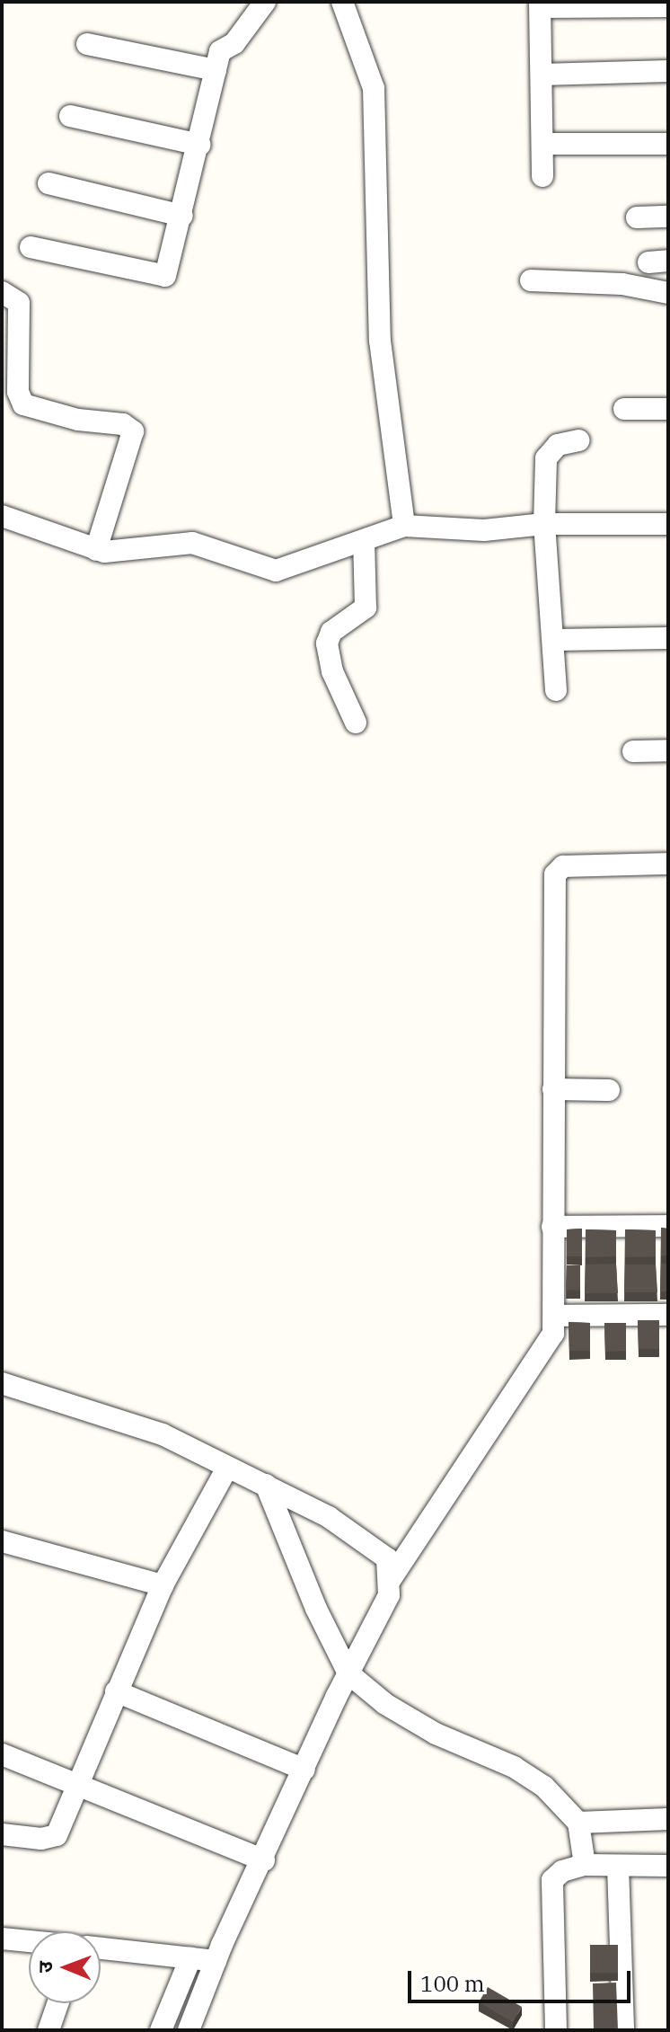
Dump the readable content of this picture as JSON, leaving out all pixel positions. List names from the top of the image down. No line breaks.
{"scale_bar":"100 m","north":"left"}
